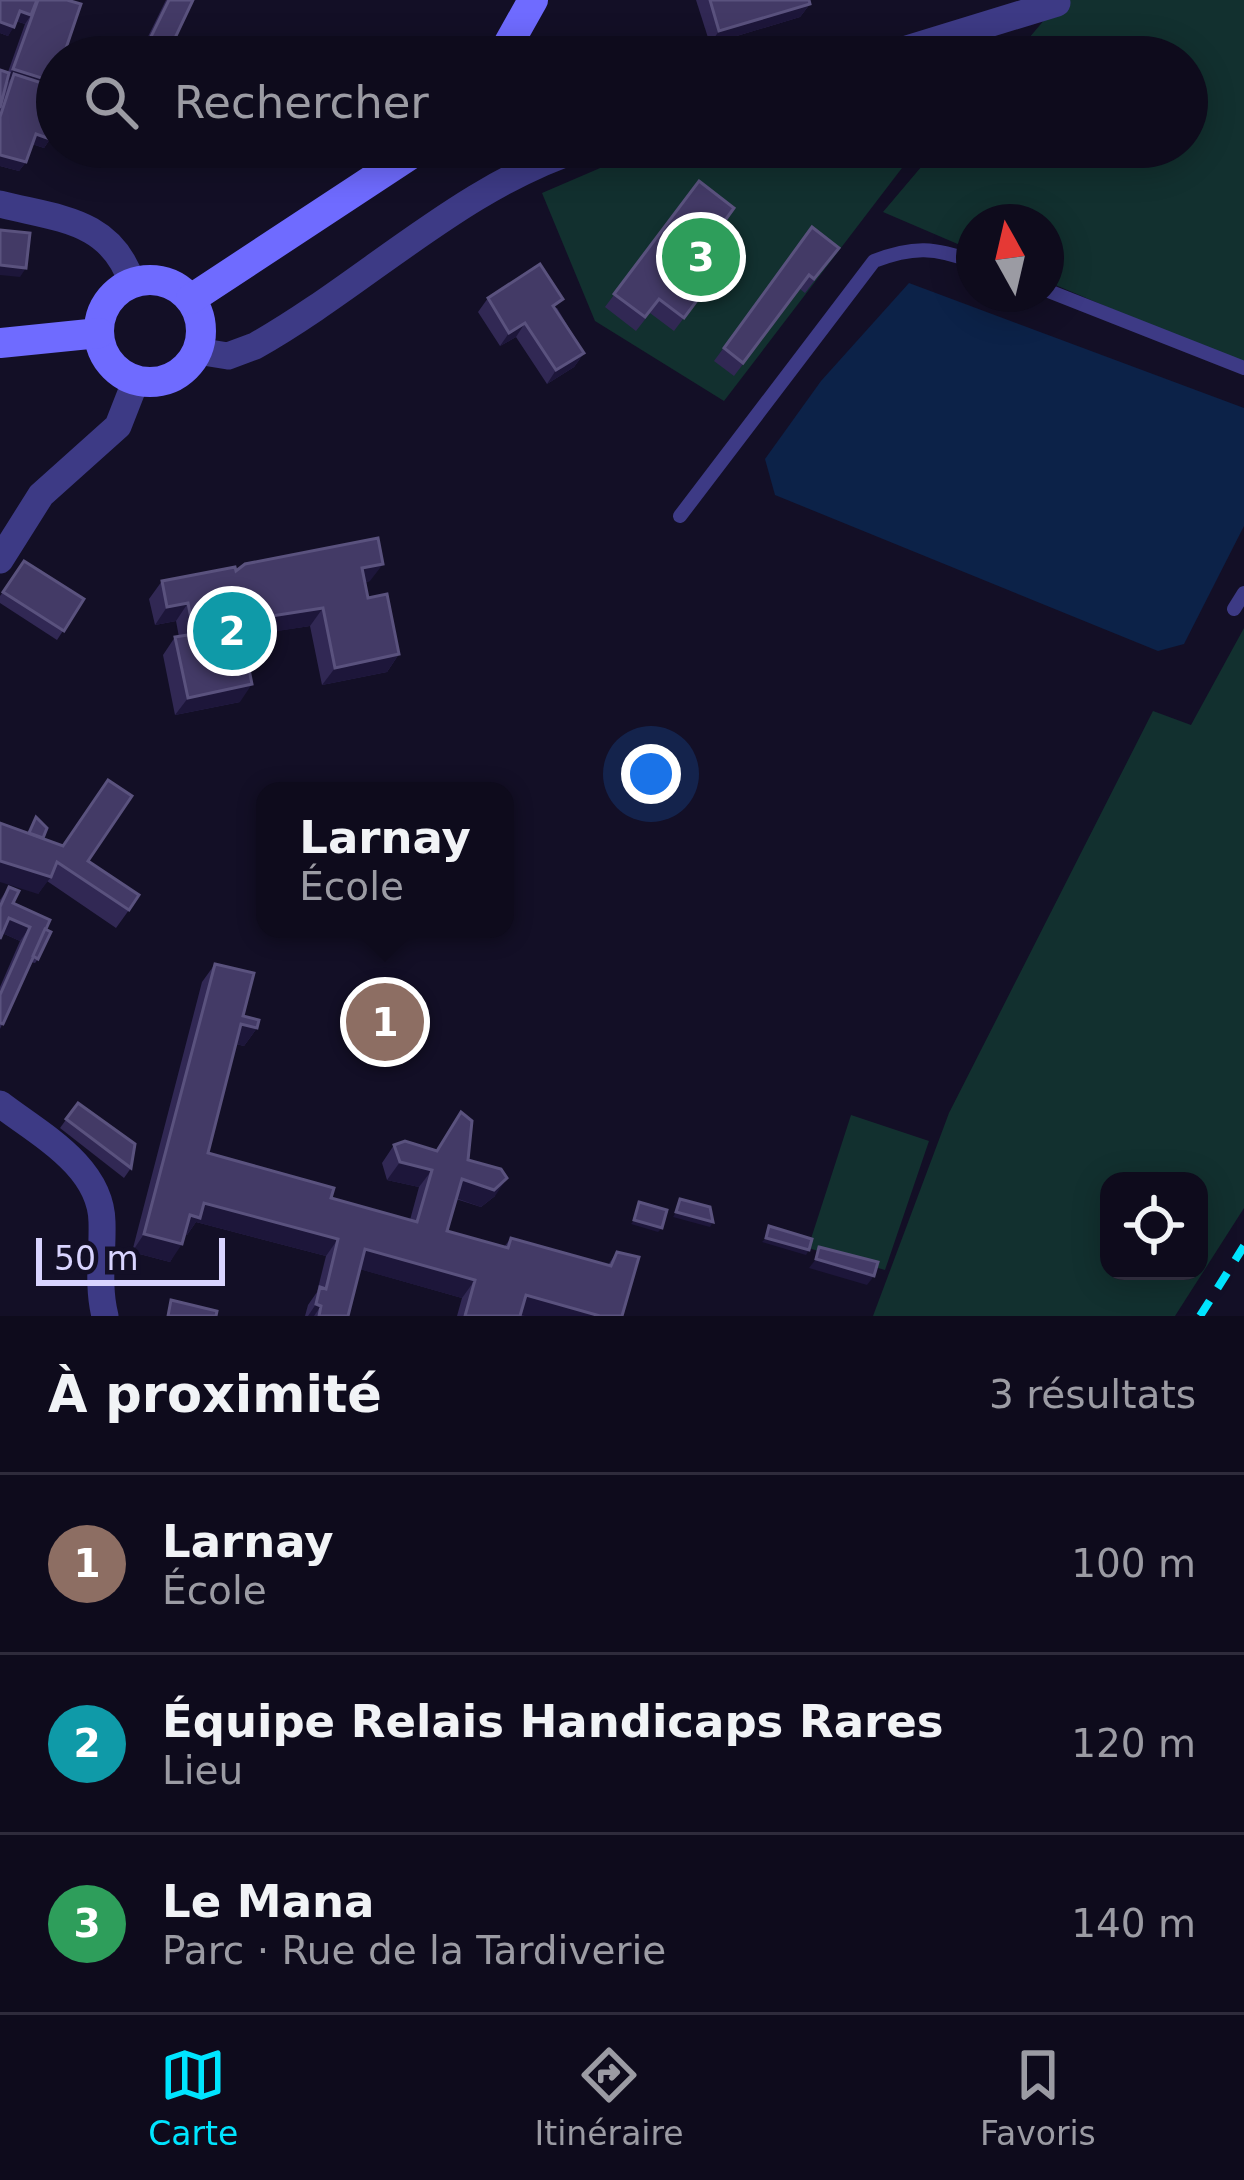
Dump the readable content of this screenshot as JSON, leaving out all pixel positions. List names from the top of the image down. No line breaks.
{"scale_bar":"50 m","north":"top","page":{"search":"Rechercher","pins":["3","2","1"],"popup":["Larnay","École"],"scale":"50 m","heading":["À proximité","3 résultats"],"list":[{"mark":"1","name":"Larnay","note":"École","value":"100 m"},{"mark":"2","name":"Équipe Relais Handicaps Rares","note":"Lieu","value":"120 m"},{"mark":"3","name":"Le Mana","note":"Parc · Rue de la Tardiverie","value":"140 m"}],"nav":["Carte","Itinéraire","Favoris"]}}
